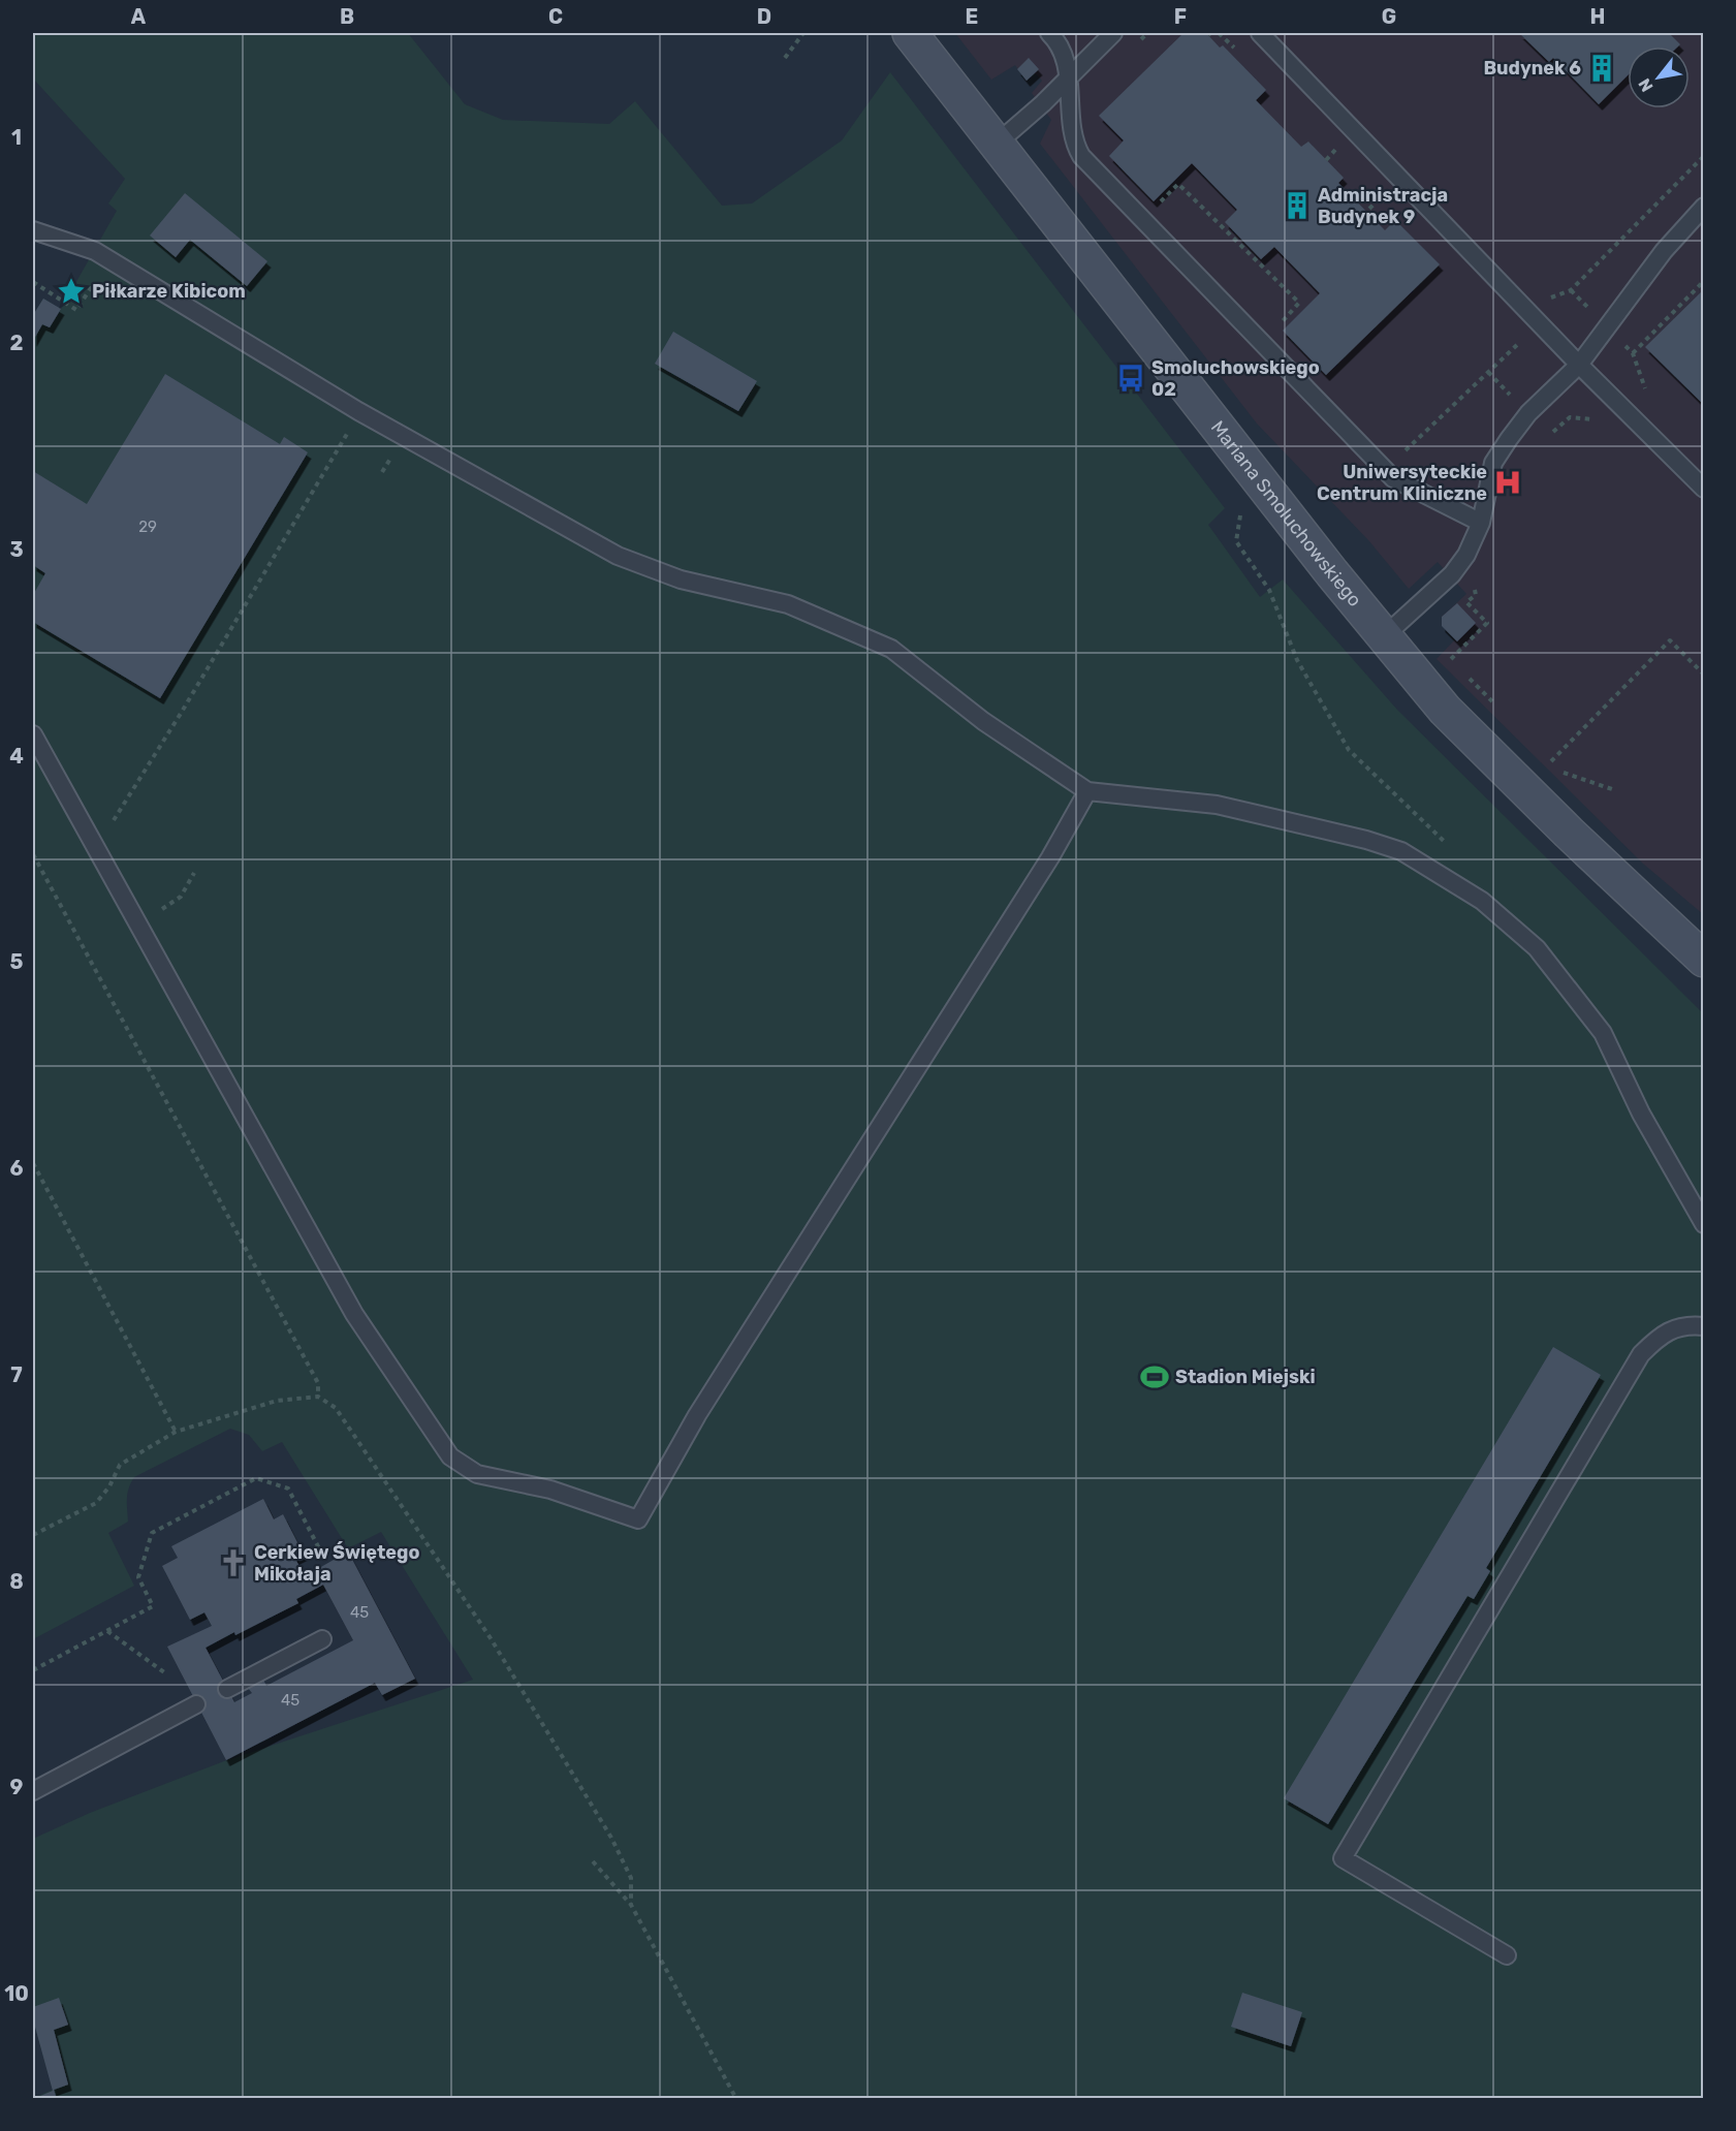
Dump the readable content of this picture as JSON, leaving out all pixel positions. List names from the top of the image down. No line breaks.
{"streets":{"street":["Mariana Smoluchowskiego"]},"places":{"building":["Budynek 6","Administracja Budynek 9"],"place":["Piłkarze Kibicom"],"bus stop":["Smoluchowskiego 02"],"hospital":["Uniwersyteckie Centrum Kliniczne"],"sports":["Stadion Miejski"],"church":["Cerkiew Świętego Mikołaja"]},"house_numbers":["29","45","45"],"north":"bottom left","grid":{"columns":["A","B","C","D","E","F","G","H"],"rows":["1","2","3","4","5","6","7","8","9","10"]}}
